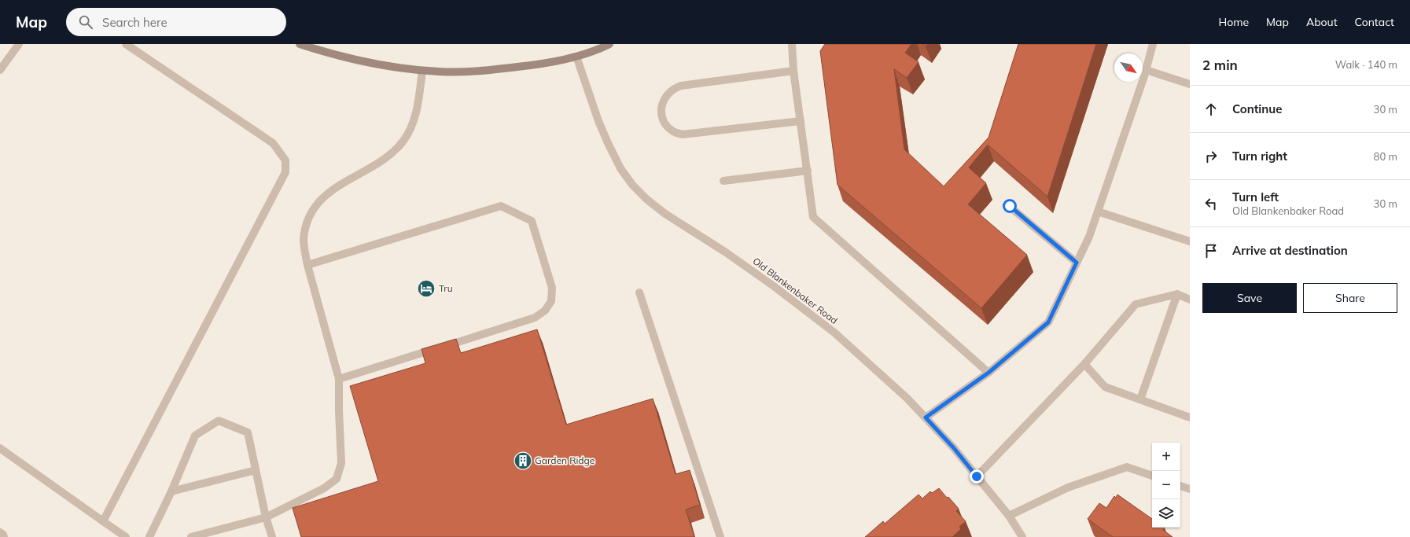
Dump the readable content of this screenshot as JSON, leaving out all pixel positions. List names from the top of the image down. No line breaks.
{"streets":{"street":["Old Blankenbaker Road"]},"places":{"hotel":["Tru"],"building":["Garden Ridge"]},"north":"bottom right","page":{"header":"Map","search":"Search here","nav":["Home","Map","About","Contact"],"heading":["2 min","Walk · 140 m"],"list":[["Continue","30 m"],["Turn right","80 m"],["Turn left","Old Blankenbaker Road","30 m"],"Arrive at destination"],"buttons":["Save","Share"],"map_buttons":["+","−"]}}
